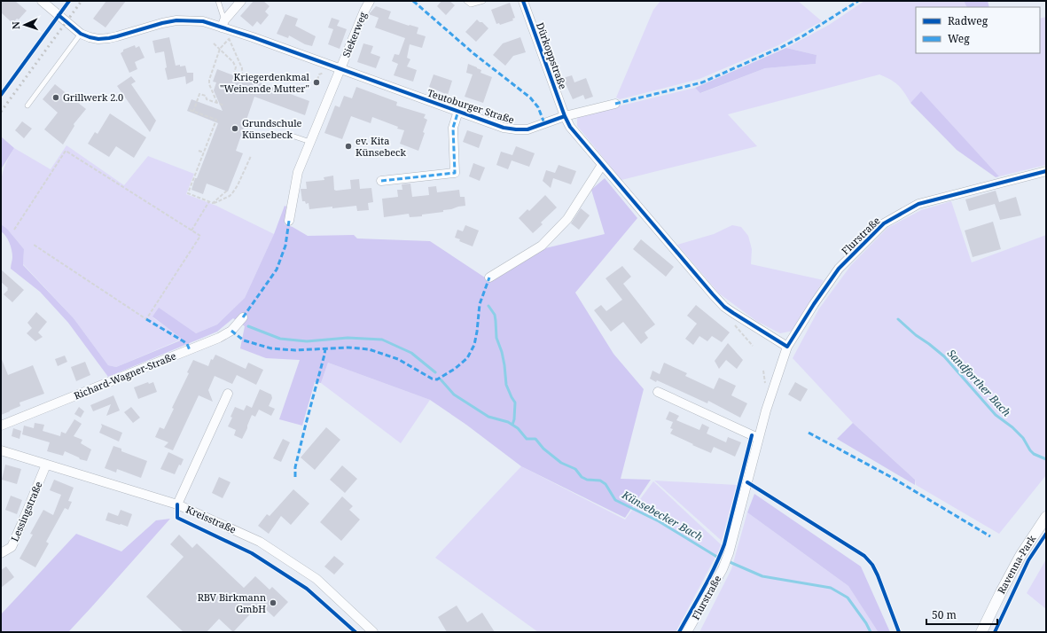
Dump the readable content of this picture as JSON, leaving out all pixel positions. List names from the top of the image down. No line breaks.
{"streets":{"street":["Siekerweg","Dürkoppstraße","Teutoburger Straße","Flurstraße","Richard-Wagner-Straße","Lessingstraße","Kreisstraße","Ravenna-Park"]},"crossings":[["Siekerweg","Teutoburger Straße"],["Dürkoppstraße","Teutoburger Straße"],["Lessingstraße","Kreisstraße"]],"water":["Sandforther Bach","Künsebecker Bach"],"places":["Kriegerdenkmal \"Weinende Mutter\"","Grillwerk 2.0","Grundschule Künsebeck","ev. Kita Künsebeck","RBV Birkmann GmbH"],"legend":["Radweg","Weg"],"scale_bar":"50 m","north":"left"}
